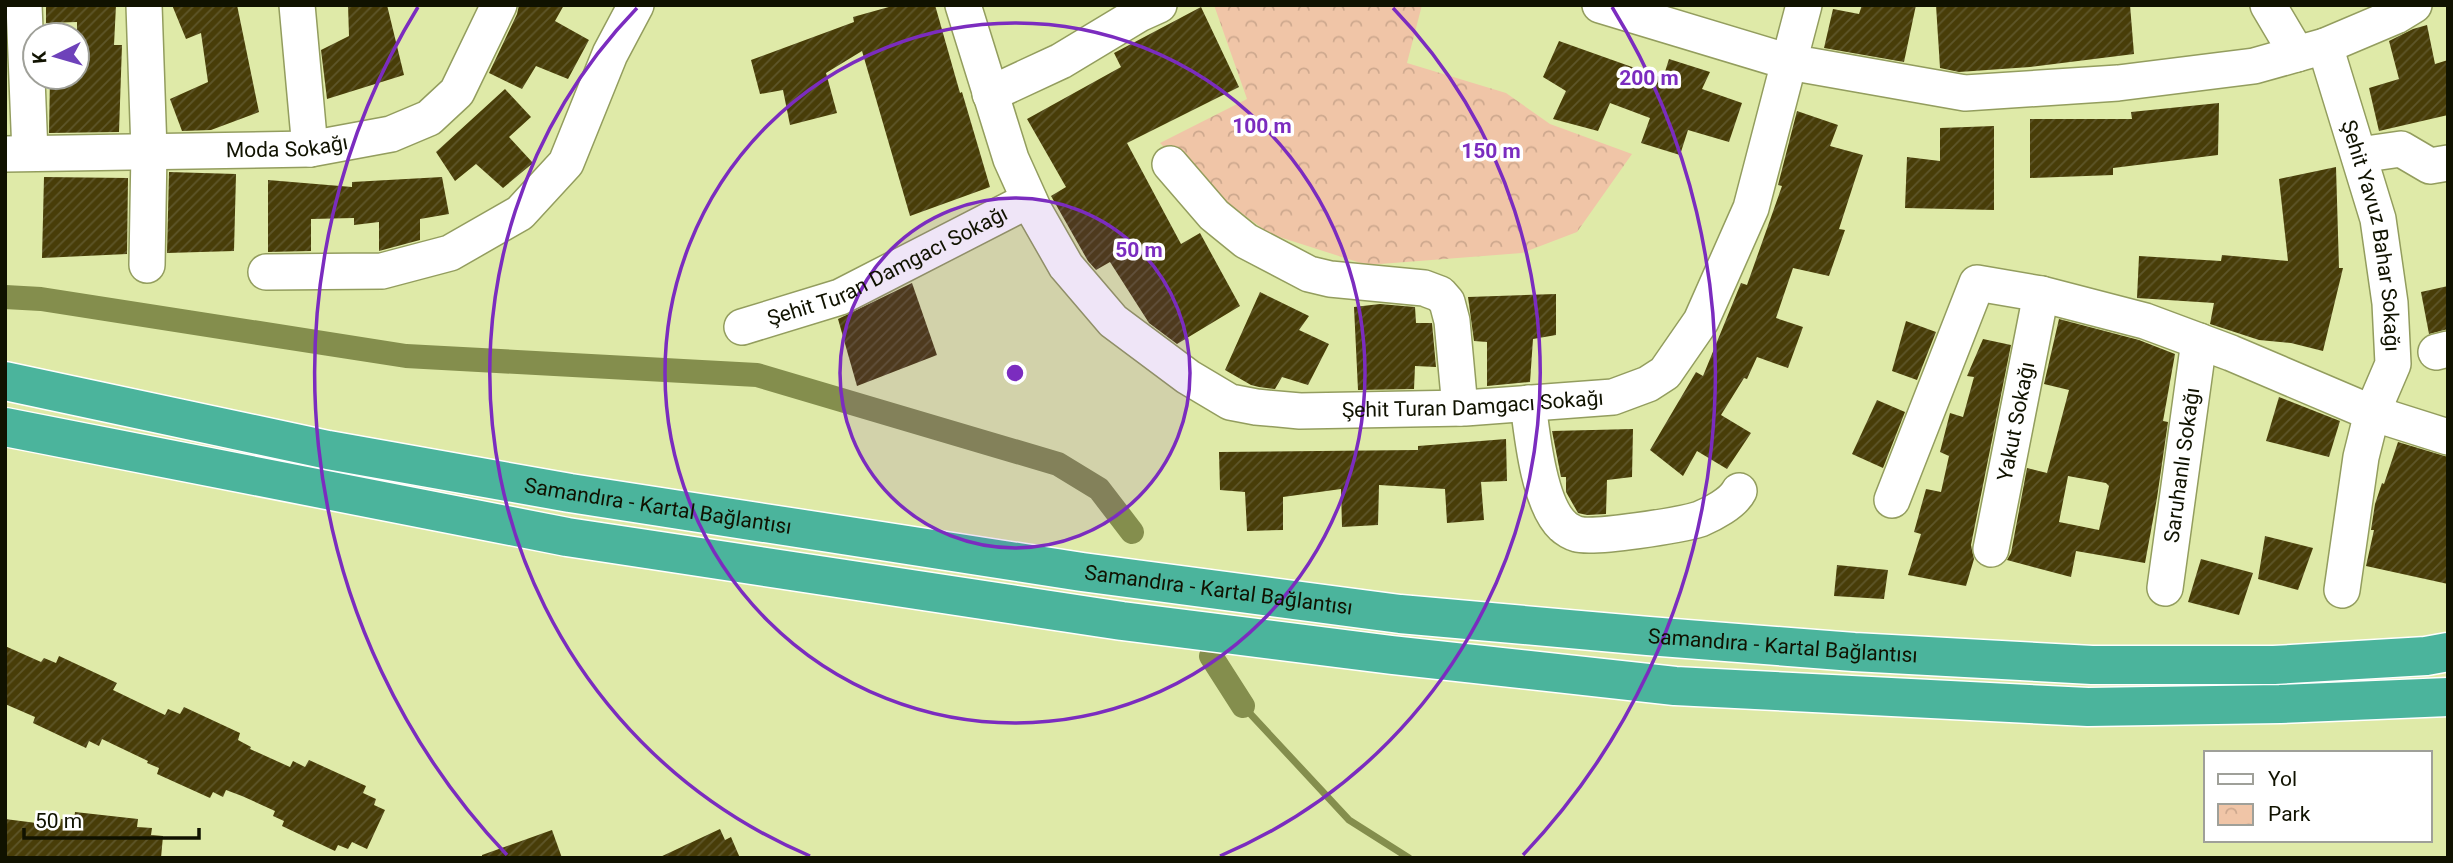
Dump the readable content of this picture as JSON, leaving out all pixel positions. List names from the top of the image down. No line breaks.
{"streets":{"highway":["Samandıra - Kartal Bağlantısı"],"street":["Moda Sokağı","Şehit Yavuz Bahar Sokağı","Şehit Turan Damgacı Sokağı","Yakut Sokağı","Saruhanlı Sokağı"]},"legend":["Yol","Park"],"scale_bar":"50 m","north":"left","rings":["200 m","100 m","150 m","50 m"]}
